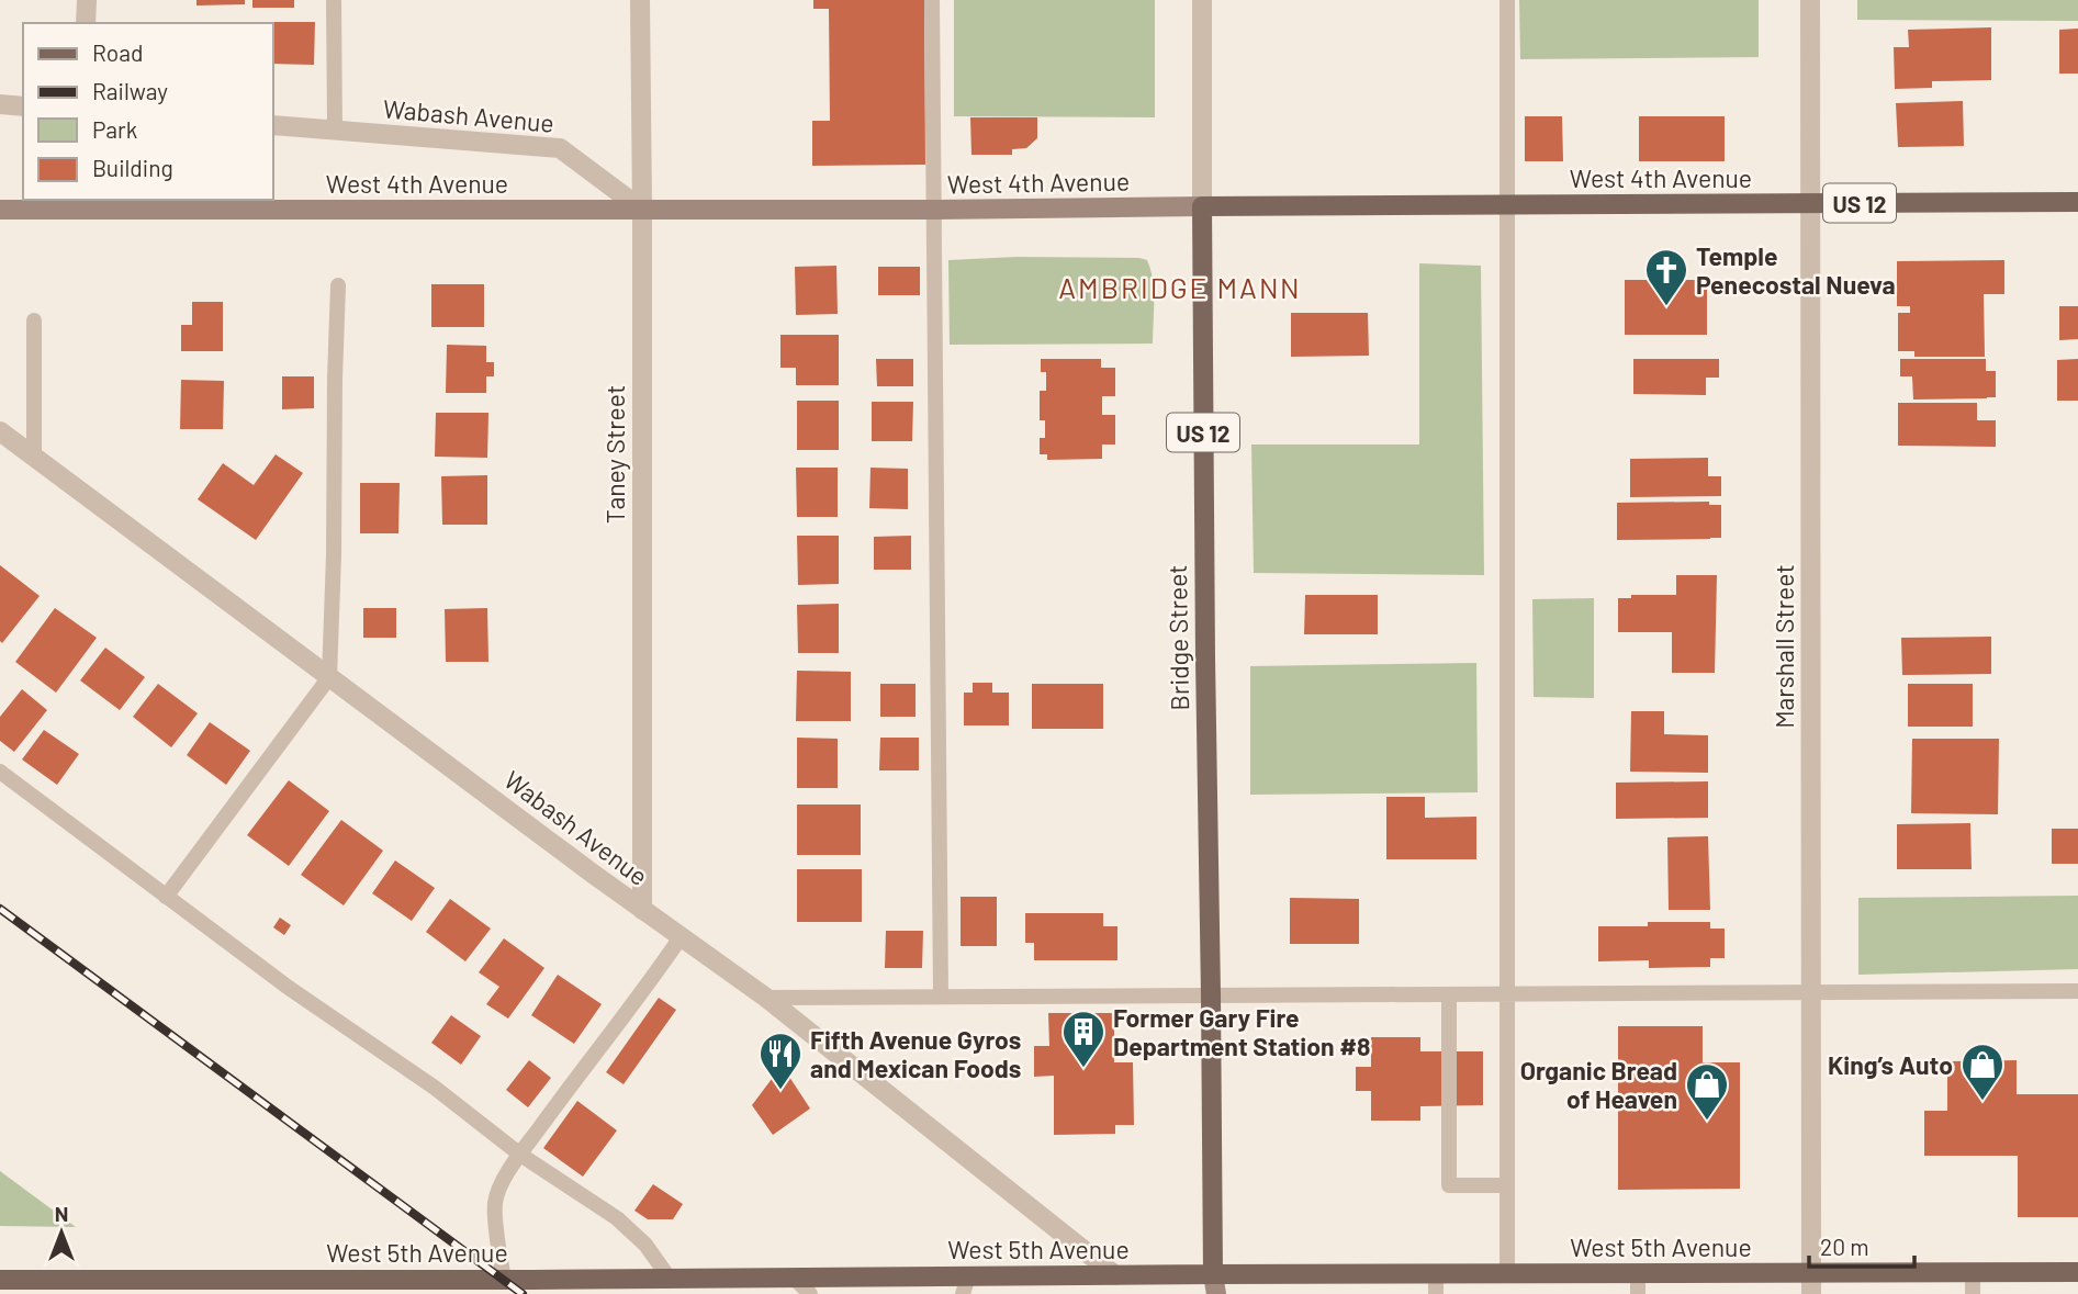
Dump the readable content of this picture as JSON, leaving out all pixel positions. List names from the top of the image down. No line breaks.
{"streets":{"main road":["West 4th Avenue","US 12","Bridge Street","West 5th Avenue"],"street":["Wabash Avenue","Taney Street","Marshall Street"]},"crossings":[["Wabash Avenue","West 4th Avenue"],["Wabash Avenue","Taney Street"],["Wabash Avenue","West 5th Avenue"],["West 4th Avenue","Taney Street"],["West 4th Avenue","Bridge Street"],["West 4th Avenue","Marshall Street"],["Bridge Street","West 5th Avenue"],["Marshall Street","West 5th Avenue"]],"districts":["AMBRIDGE MANN"],"places":{"church":["Temple Penecostal Nueva"],"building":["Former Gary Fire Department Station #8"],"restaurant":["Fifth Avenue Gyros and Mexican Foods"],"shop":["King’s Auto","Organic Bread of Heaven"]},"legend":["Road","Railway","Park","Building"],"scale_bar":"20 m","north":"top"}
